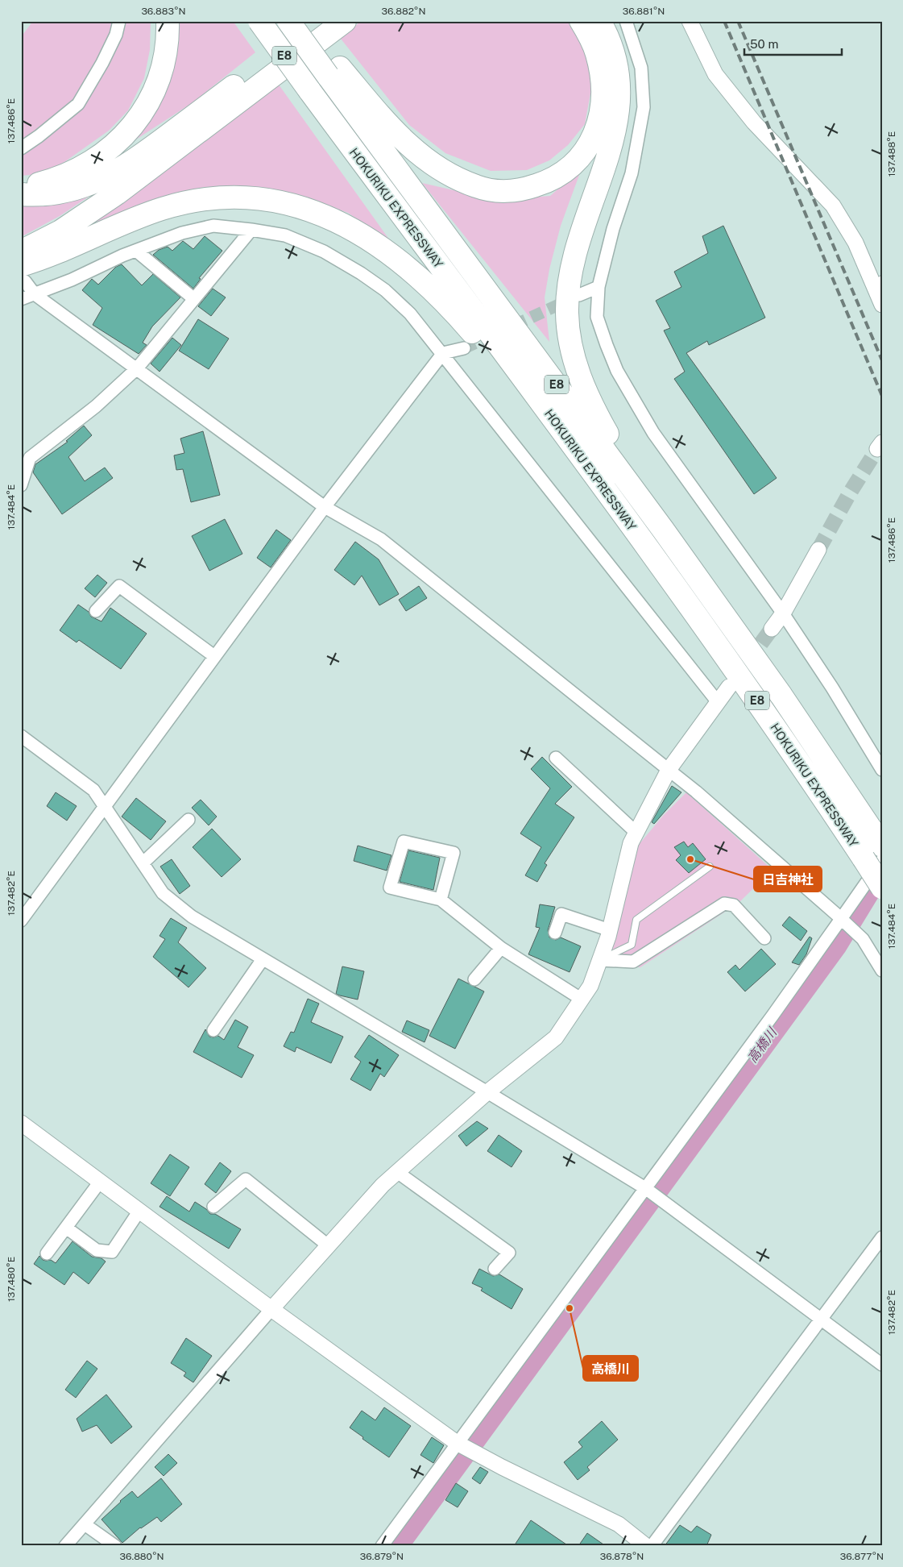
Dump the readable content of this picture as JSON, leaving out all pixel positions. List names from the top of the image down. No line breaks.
{"streets":{"highway":["E8","HOKURIKU EXPRESSWAY"]},"water":["高橋川"],"places":["日吉神社","高橋川"],"scale_bar":"50 m","coordinates":["36.883°N","36.882°N","36.881°N","137.486°E","137.488°E","137.484°E","137.482°E","137.480°E","36.880°N","36.879°N","36.878°N","36.877°N"]}
